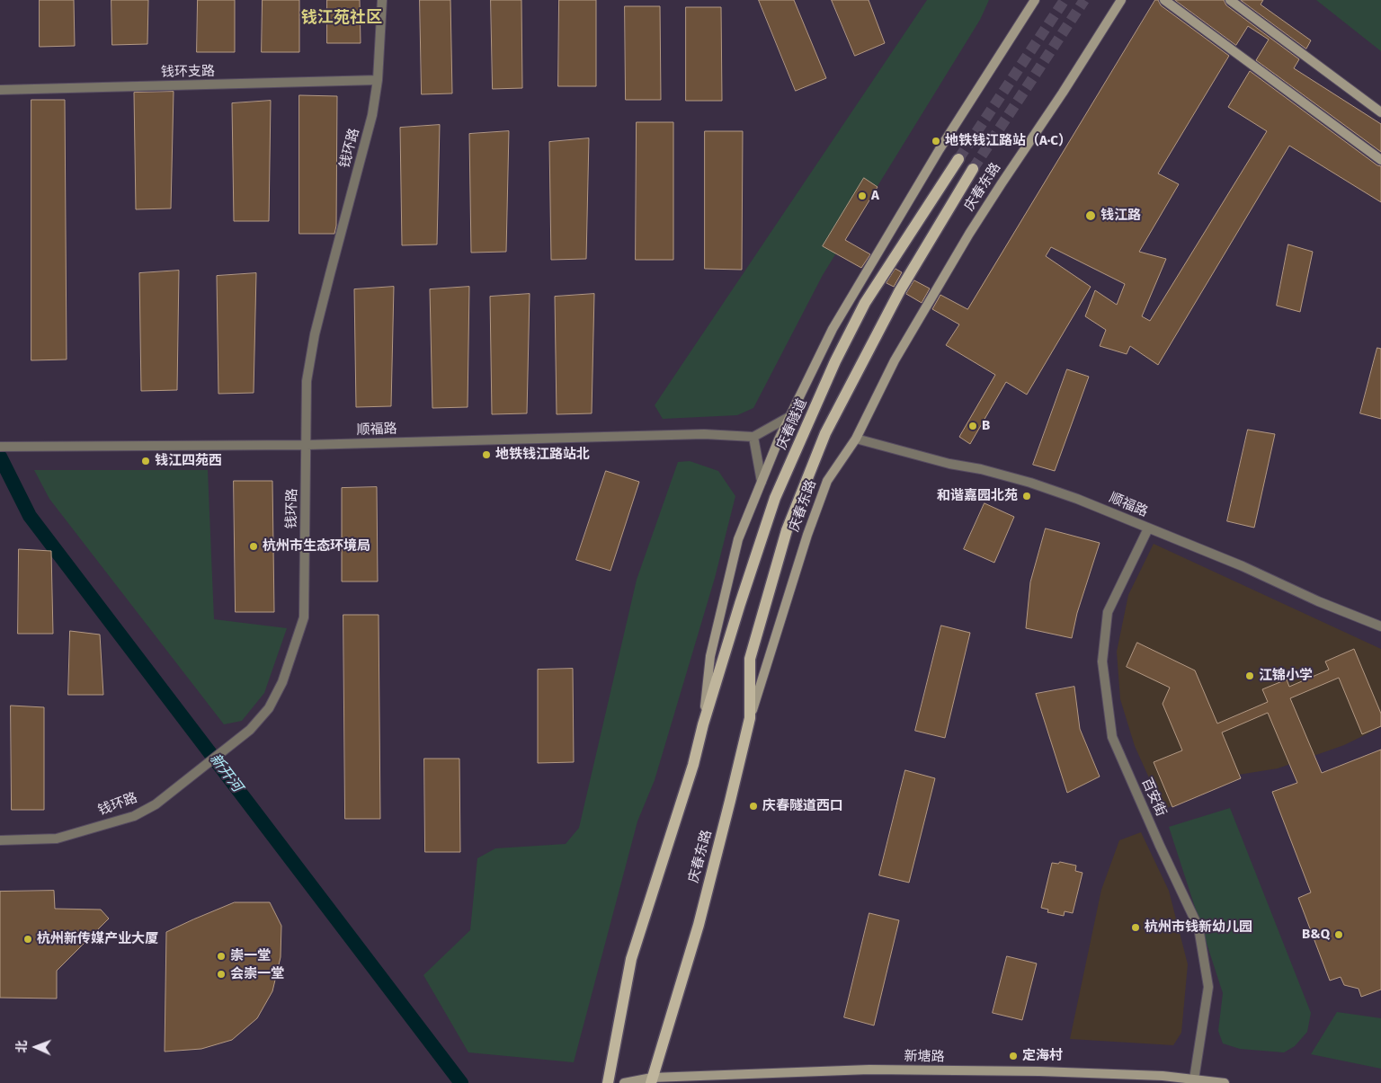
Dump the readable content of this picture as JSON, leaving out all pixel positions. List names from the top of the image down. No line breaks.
{"streets":{"main road":["庆春东路","庆春隧道","新塘路"],"street":["钱环支路","钱环路","顺福路","百安街"]},"crossings":[["钱环支路","钱环路"],["钱环路","顺福路"],["庆春东路","顺福路"],["庆春东路","新塘路"],["顺福路","百安街"],["百安街","新塘路"]],"districts":["钱江苑社区"],"water":["新开河"],"places":["地铁钱江路站（A·C）","A","钱江路","B","地铁钱江路站北","钱江四苑西","和谐嘉园北苑","杭州市生态环境局","江锦小学","庆春隧道西口","杭州市钱新幼儿园","B&Q","杭州新传媒产业大厦","崇一堂","会崇一堂","定海村"],"north":"left"}
